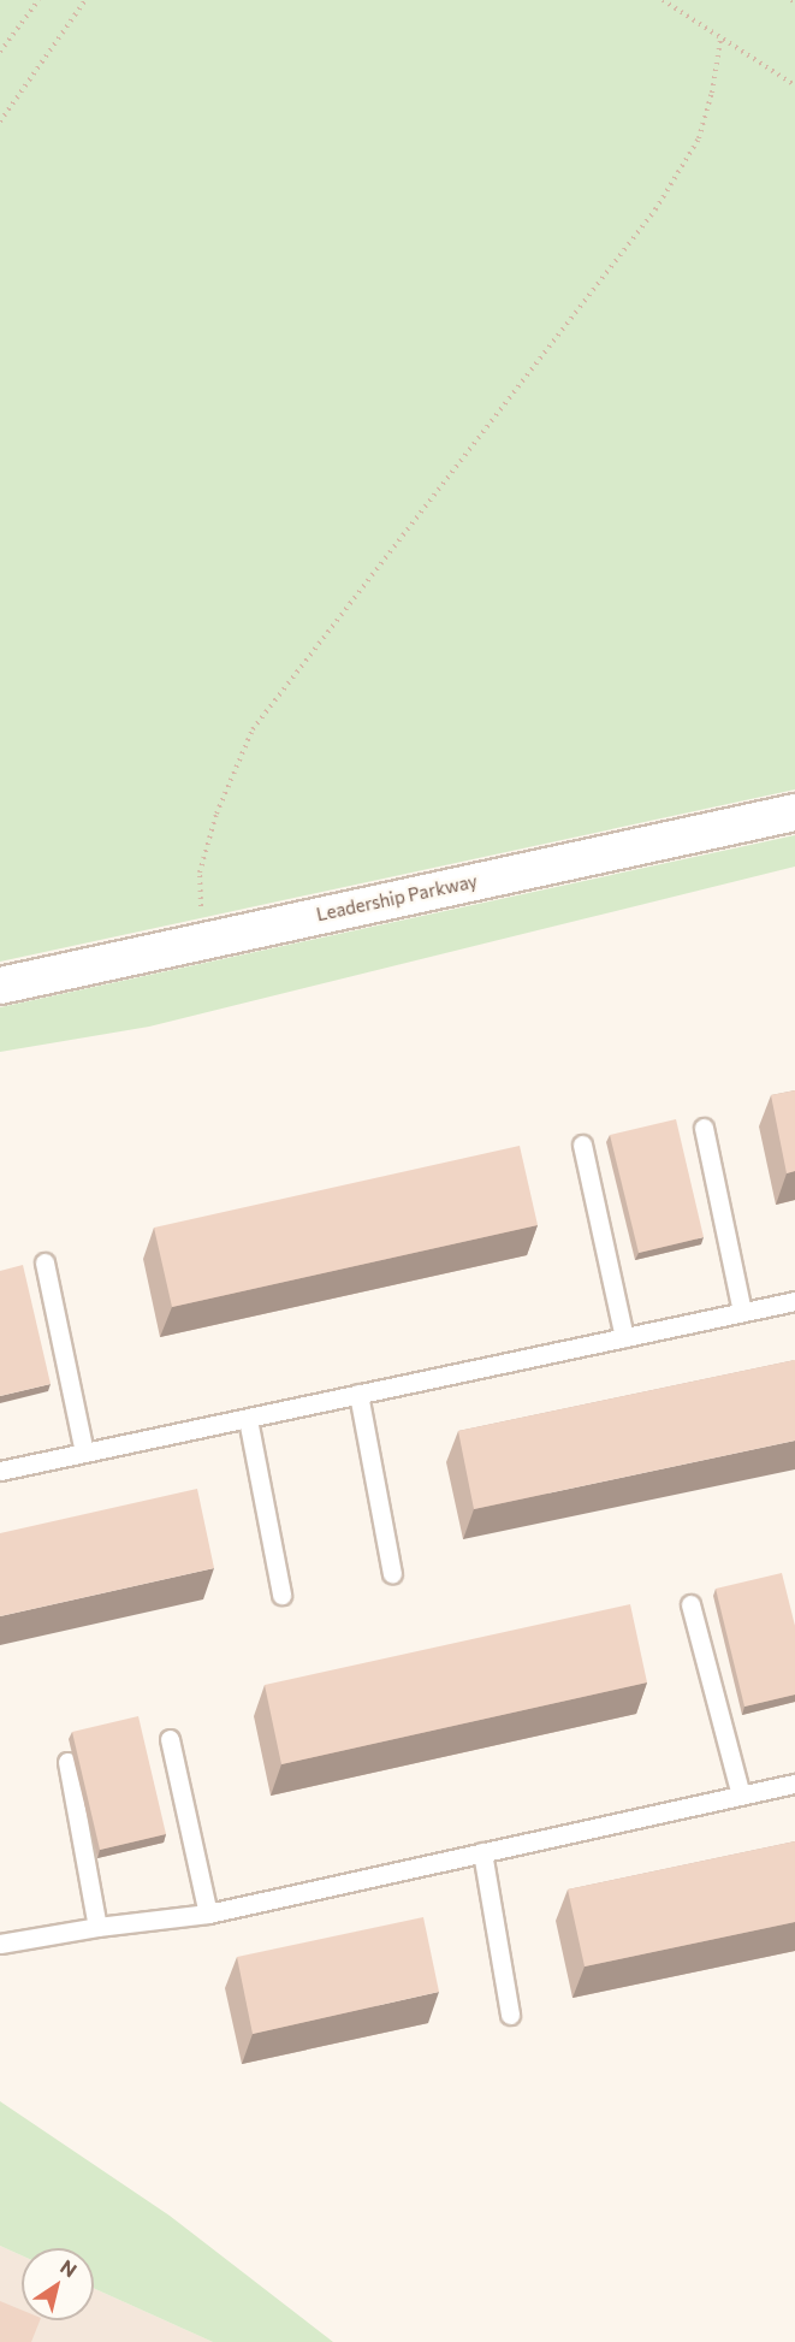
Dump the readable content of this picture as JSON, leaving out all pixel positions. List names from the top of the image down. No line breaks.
{"streets":{"street":["Leadership Parkway"]},"north":"top right"}
